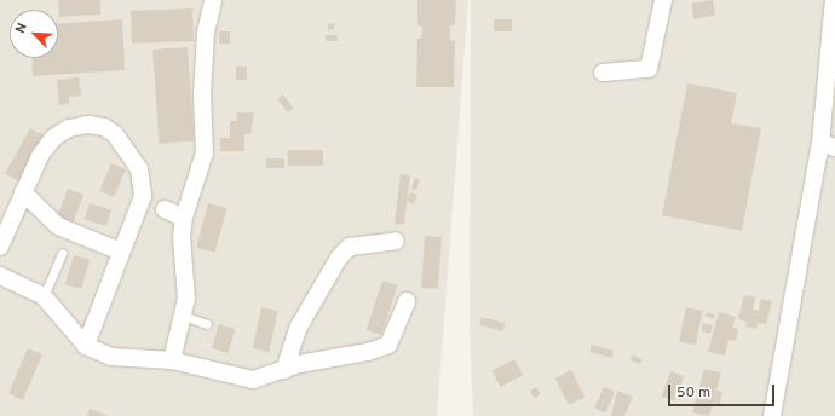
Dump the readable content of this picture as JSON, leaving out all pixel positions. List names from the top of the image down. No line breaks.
{"scale_bar":"50 m","north":"top left"}
